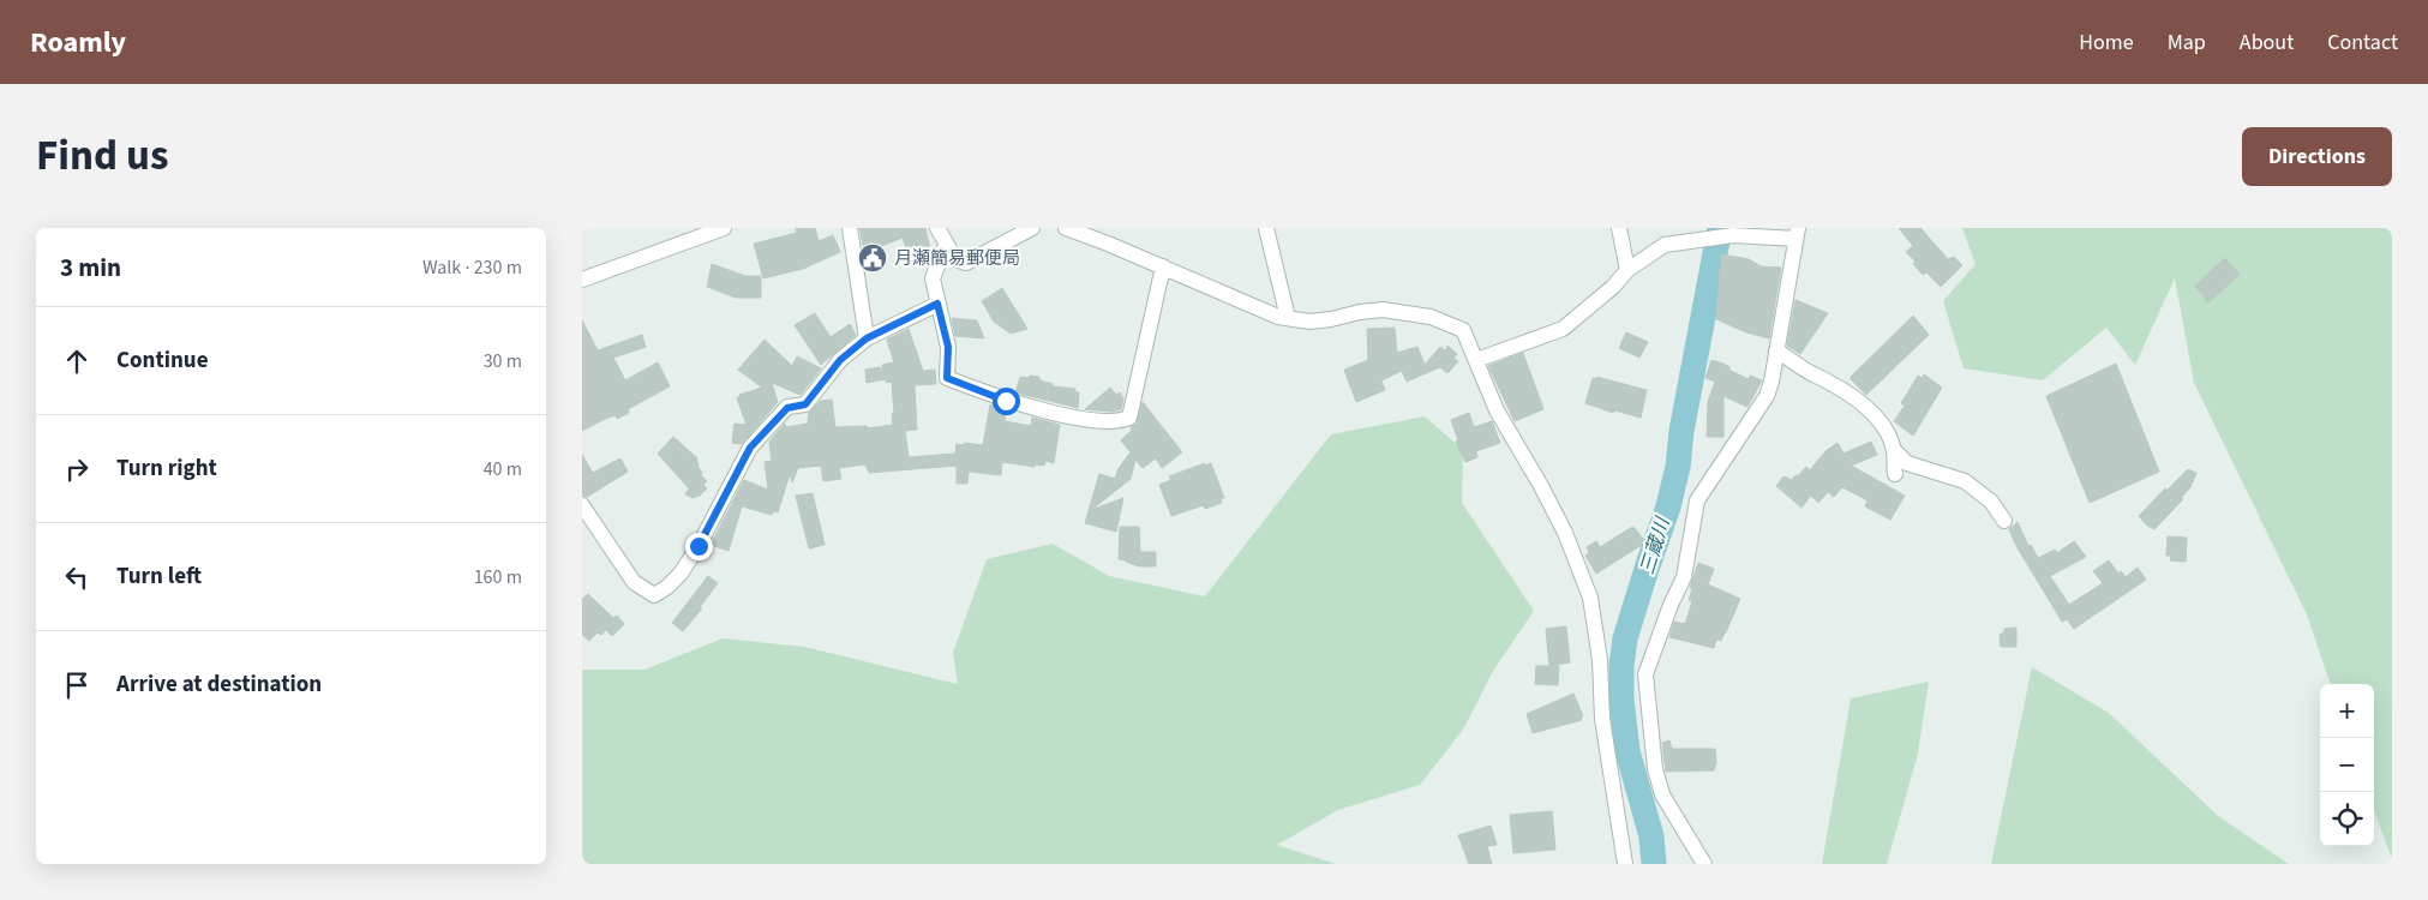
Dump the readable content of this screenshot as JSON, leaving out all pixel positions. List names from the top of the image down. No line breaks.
{"water":["三蔵川"],"places":{"public building":["月瀬簡易郵便局"]},"page":{"header":"Roamly","nav":["Home","Map","About","Contact"],"title":"Find us","buttons":"Directions","heading":["3 min","Walk · 230 m"],"list":[["Continue","30 m"],["Turn right","40 m"],["Turn left","160 m"],"Arrive at destination"],"map_buttons":["+","−"]}}
